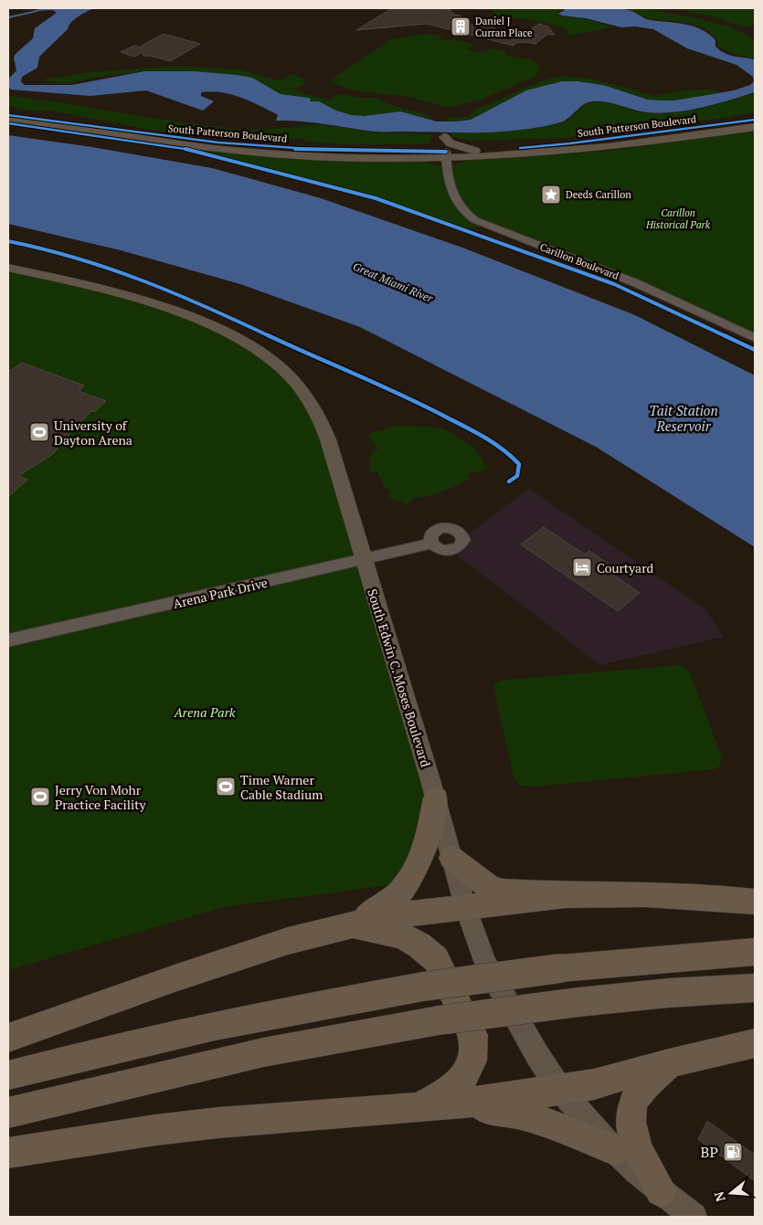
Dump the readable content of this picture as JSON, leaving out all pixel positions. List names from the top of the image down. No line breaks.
{"streets":{"main road":["South Patterson Boulevard","South Edwin C. Moses Boulevard"],"street":["Carillon Boulevard","Arena Park Drive"]},"crossings":[["South Patterson Boulevard","Carillon Boulevard"],["Arena Park Drive","South Edwin C. Moses Boulevard"]],"water":["Great Miami River","Tait Station Reservoir"],"parks":["Carillon Historical Park","Arena Park"],"places":{"building":["Daniel J Curran Place"],"place":["Deeds Carillon"],"sports":["University of Dayton Arena","Time Warner Cable Stadium","Jerry Von Mohr Practice Facility"],"hotel":["Courtyard"],"fuel station":["BP"]},"north":"left"}
